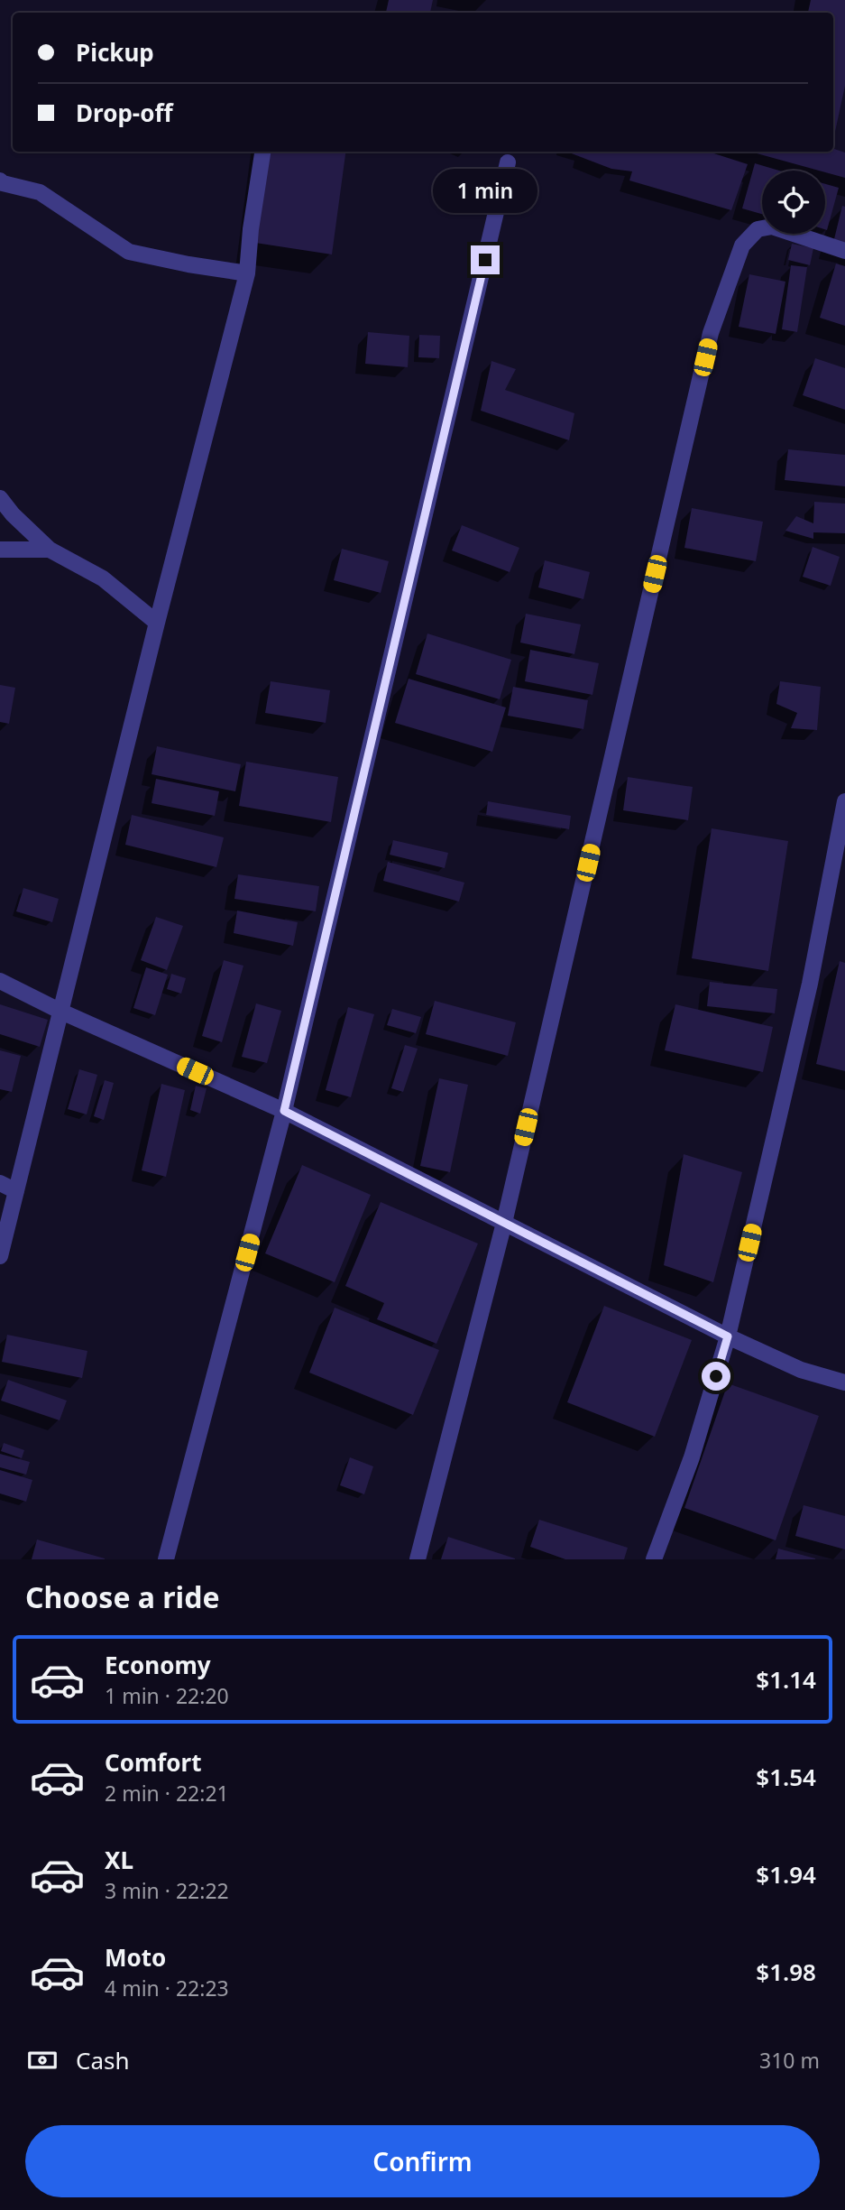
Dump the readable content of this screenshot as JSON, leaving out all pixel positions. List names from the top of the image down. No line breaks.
{"page":{"banner":["Pickup","Drop-off"],"bubble":"1 min","heading":"Choose a ride","list":[{"name":"Economy","note":"1 min · 22:20","value":"$1.14"},{"name":"Comfort","note":"2 min · 22:21","value":"$1.54"},{"name":"XL","note":"3 min · 22:22","value":"$1.94"},{"name":"Moto","note":"4 min · 22:23","value":"$1.98"}],"pay":["Cash","310 m"],"buttons":"Confirm"}}
